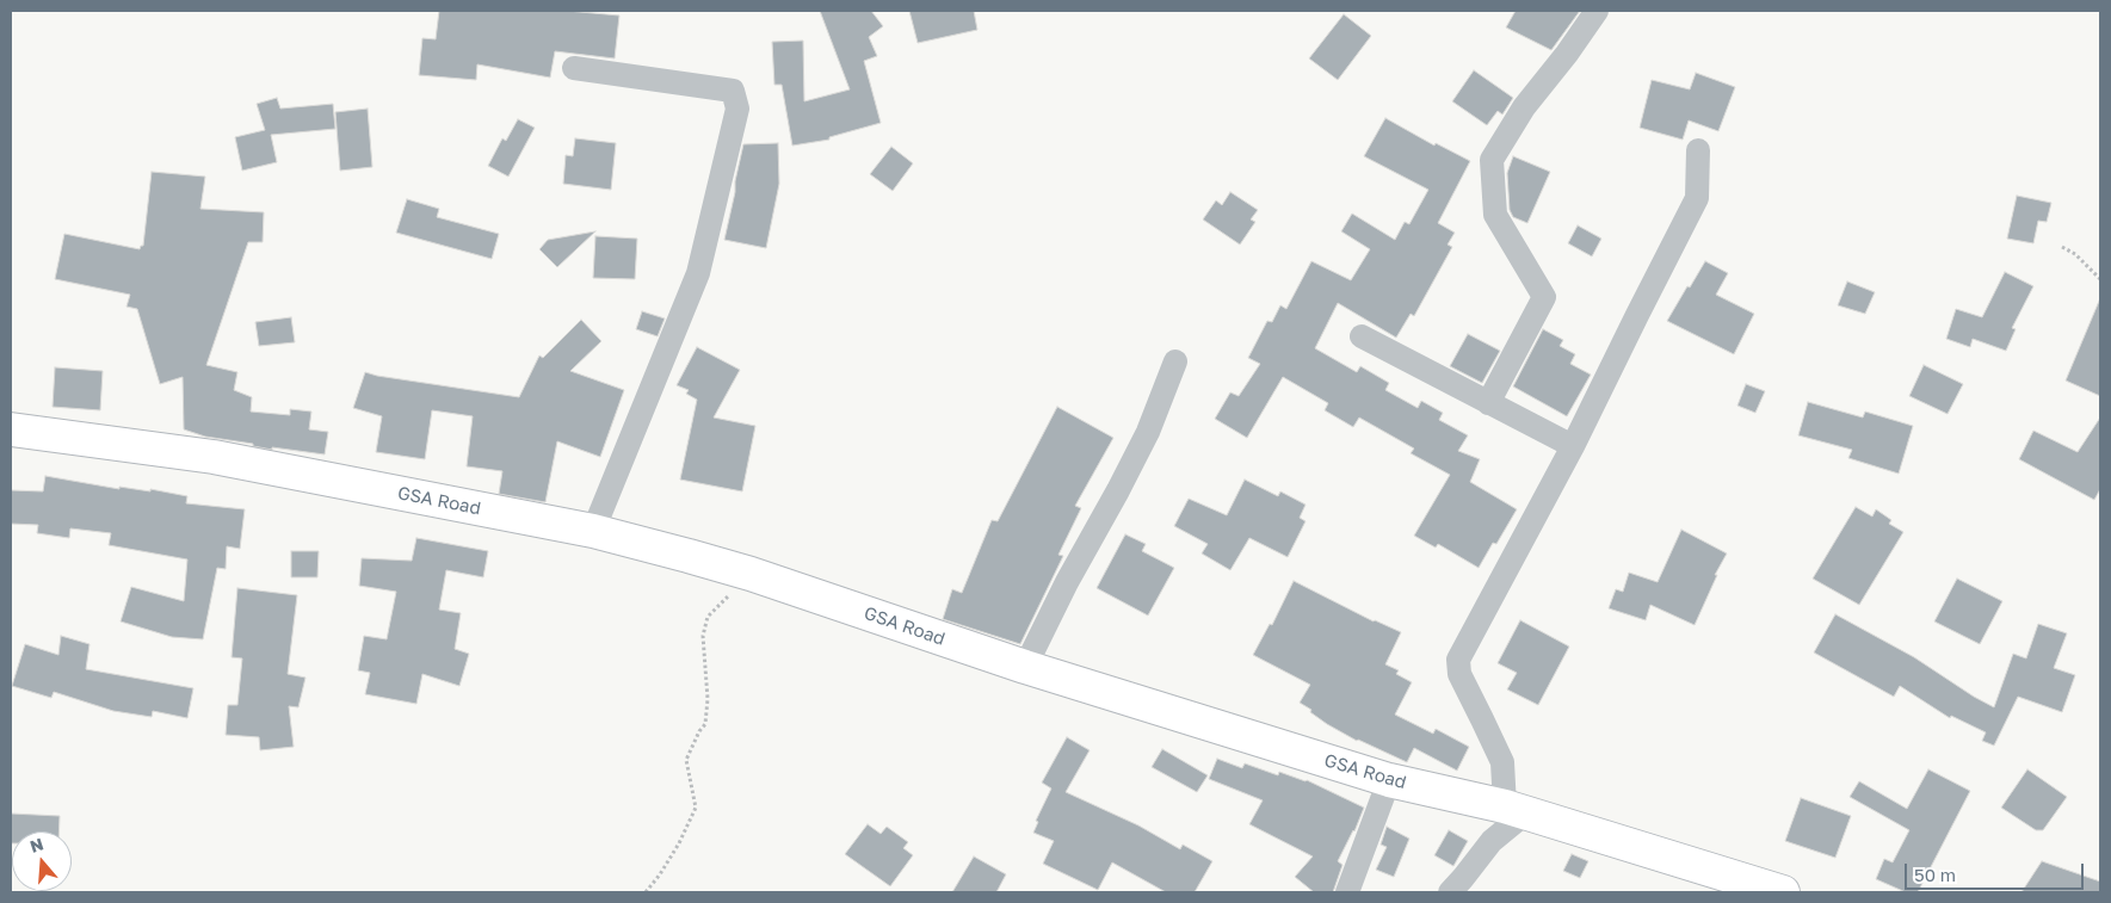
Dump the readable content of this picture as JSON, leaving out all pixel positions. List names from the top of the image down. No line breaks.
{"streets":{"street":["GSA Road"]},"scale_bar":"50 m","north":"top"}
